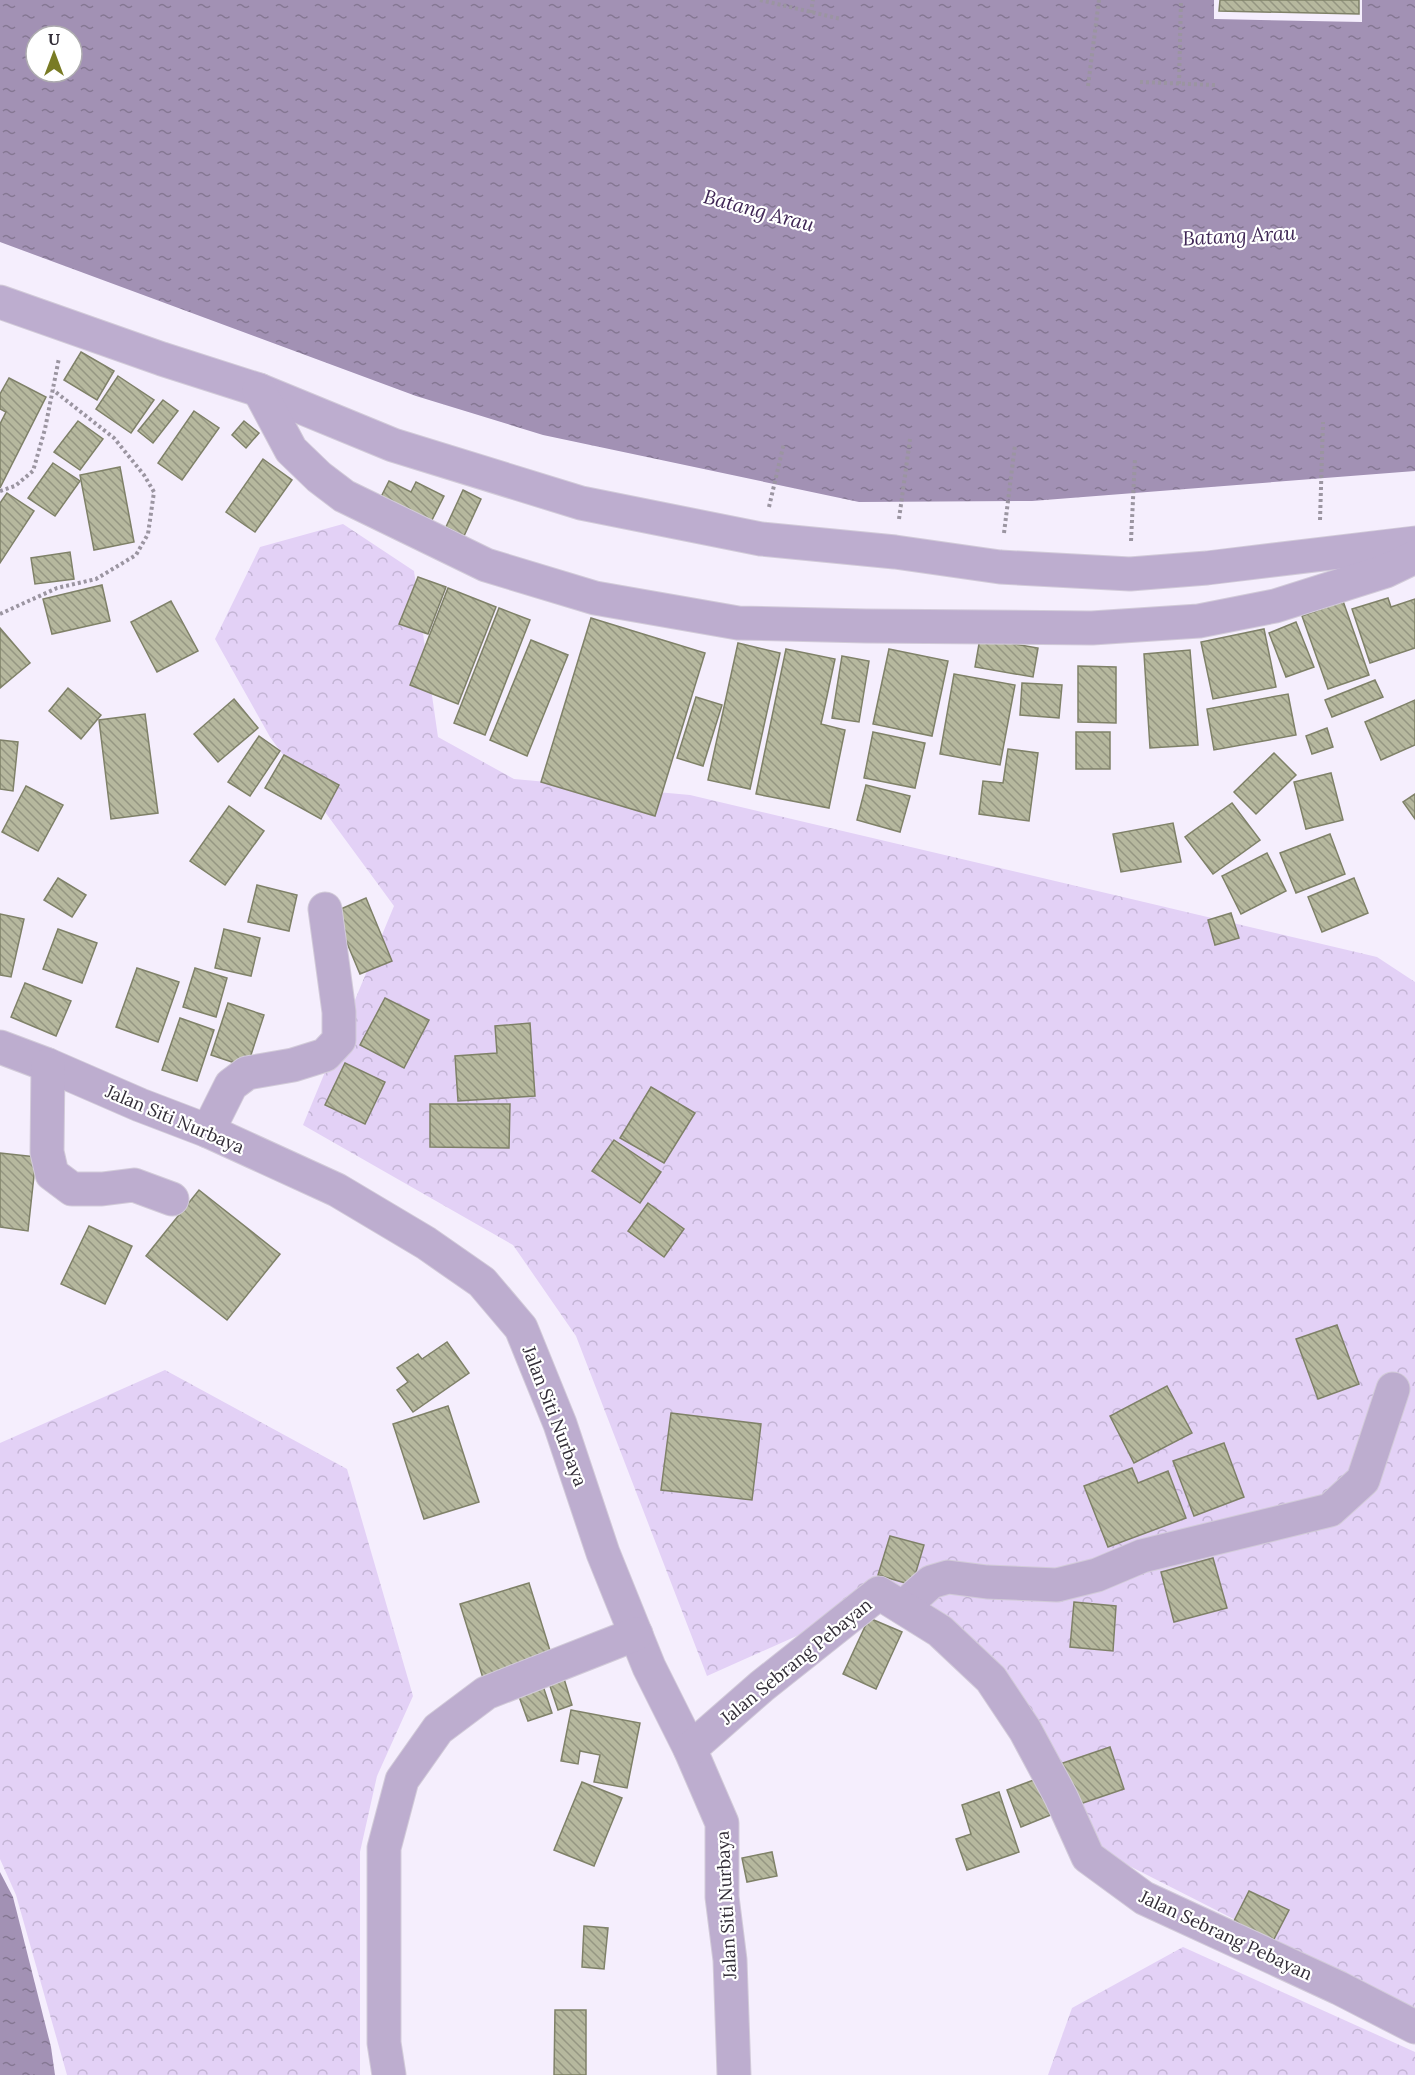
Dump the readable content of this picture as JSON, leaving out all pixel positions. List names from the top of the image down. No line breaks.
{"streets":{"street":["Jalan Siti Nurbaya","Jalan Sebrang Pebayan"]},"crossings":[["Jalan Siti Nurbaya","Jalan Sebrang Pebayan"]],"water":["Batang Arau"],"north":"top"}
